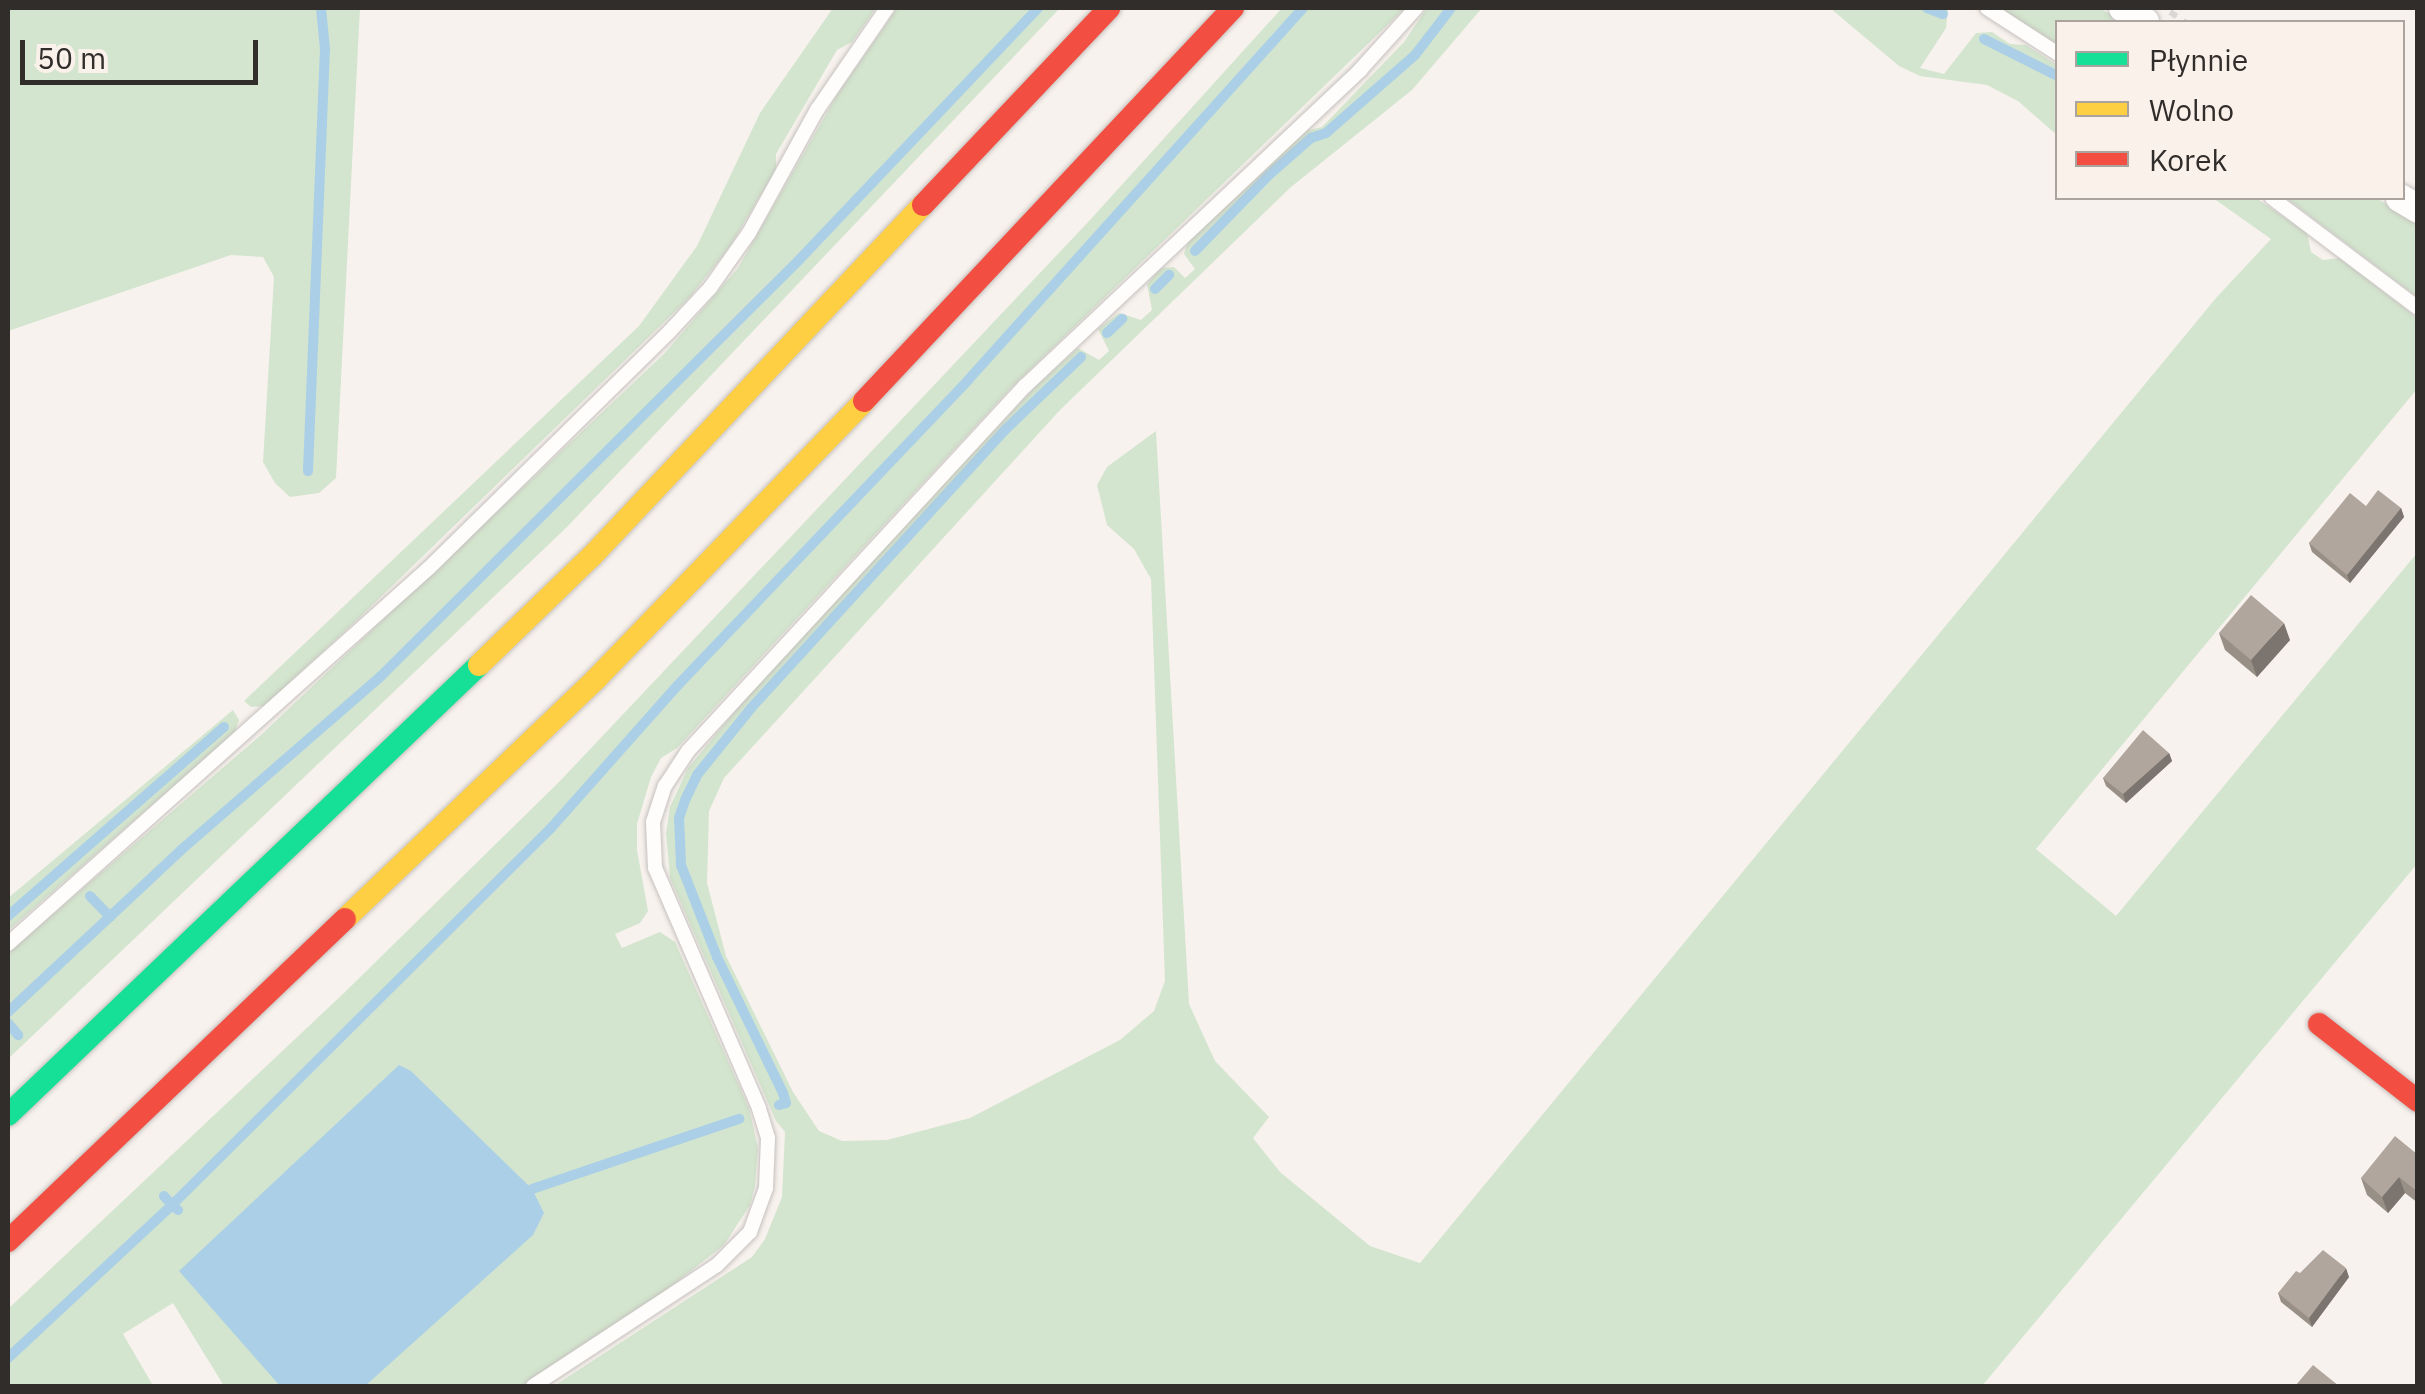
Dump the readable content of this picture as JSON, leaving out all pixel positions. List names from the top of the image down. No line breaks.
{"legend":["Płynnie","Wolno","Korek"],"scale_bar":"50 m"}
